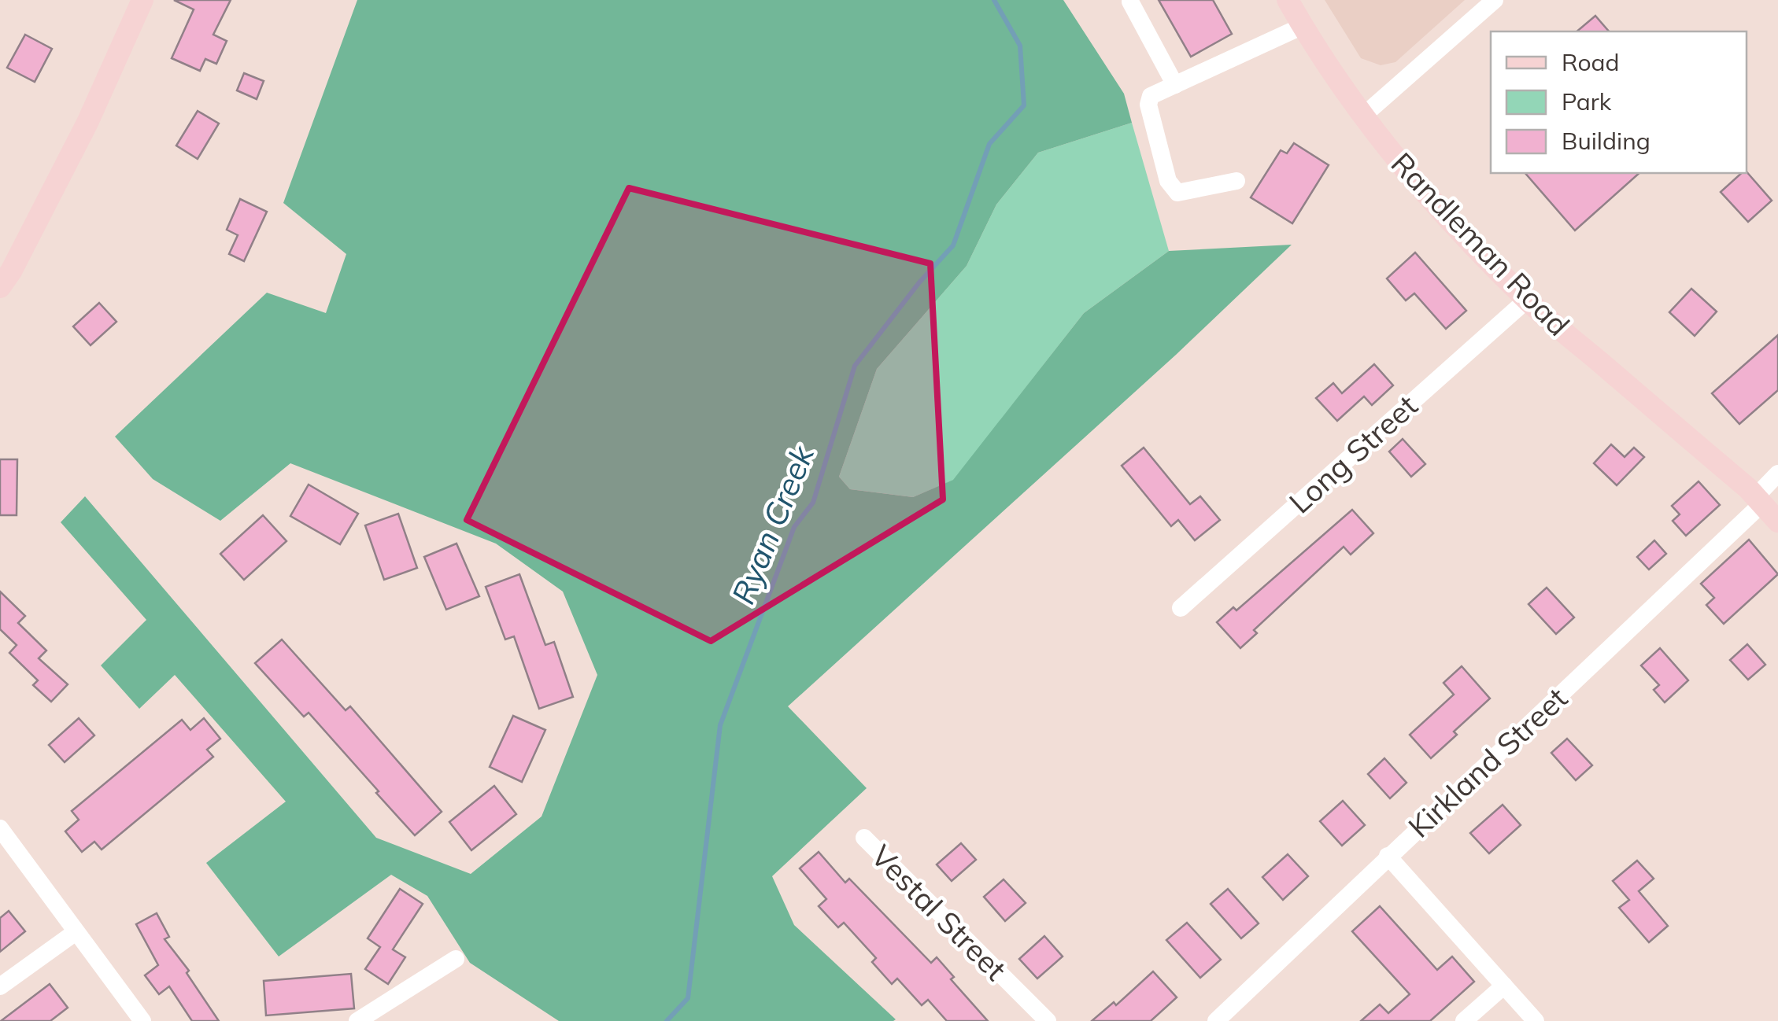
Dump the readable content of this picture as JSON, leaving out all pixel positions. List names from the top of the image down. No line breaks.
{"streets":{"main road":["Randleman Road"],"street":["Long Street","Kirkland Street","Vestal Street"]},"crossings":[["Randleman Road","Long Street"],["Randleman Road","Kirkland Street"]],"water":["Ryan Creek"],"legend":["Road","Park","Building"]}
